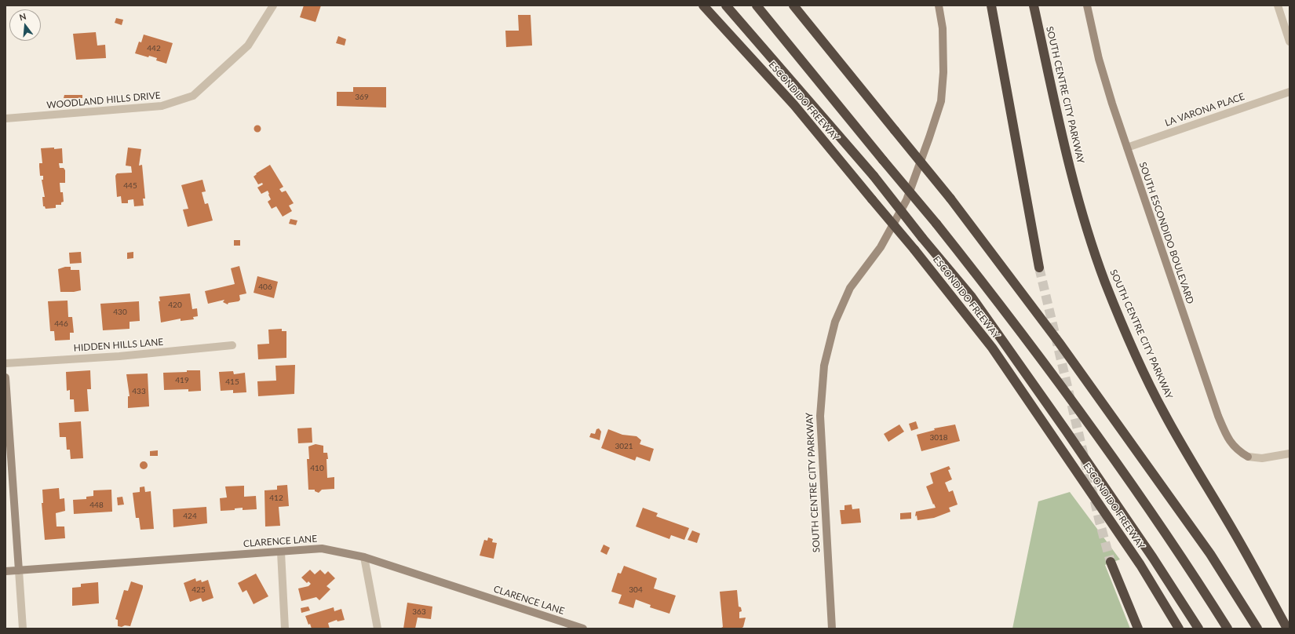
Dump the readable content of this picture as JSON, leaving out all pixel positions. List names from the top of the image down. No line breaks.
{"streets":{"highway":["SOUTH CENTRE CITY PARKWAY","ESCONDIDO FREEWAY"],"street":["WOODLAND HILLS DRIVE","LA VARONA PLACE","SOUTH ESCONDIDO BOULEVARD","HIDDEN HILLS LANE","CLARENCE LANE"]},"crossings":[["LA VARONA PLACE","SOUTH ESCONDIDO BOULEVARD"]],"house_numbers":["442","369","445","406","420","430","446","419","415","433","3018","3021","410","412","448","424","425","304","363"],"north":"top"}
